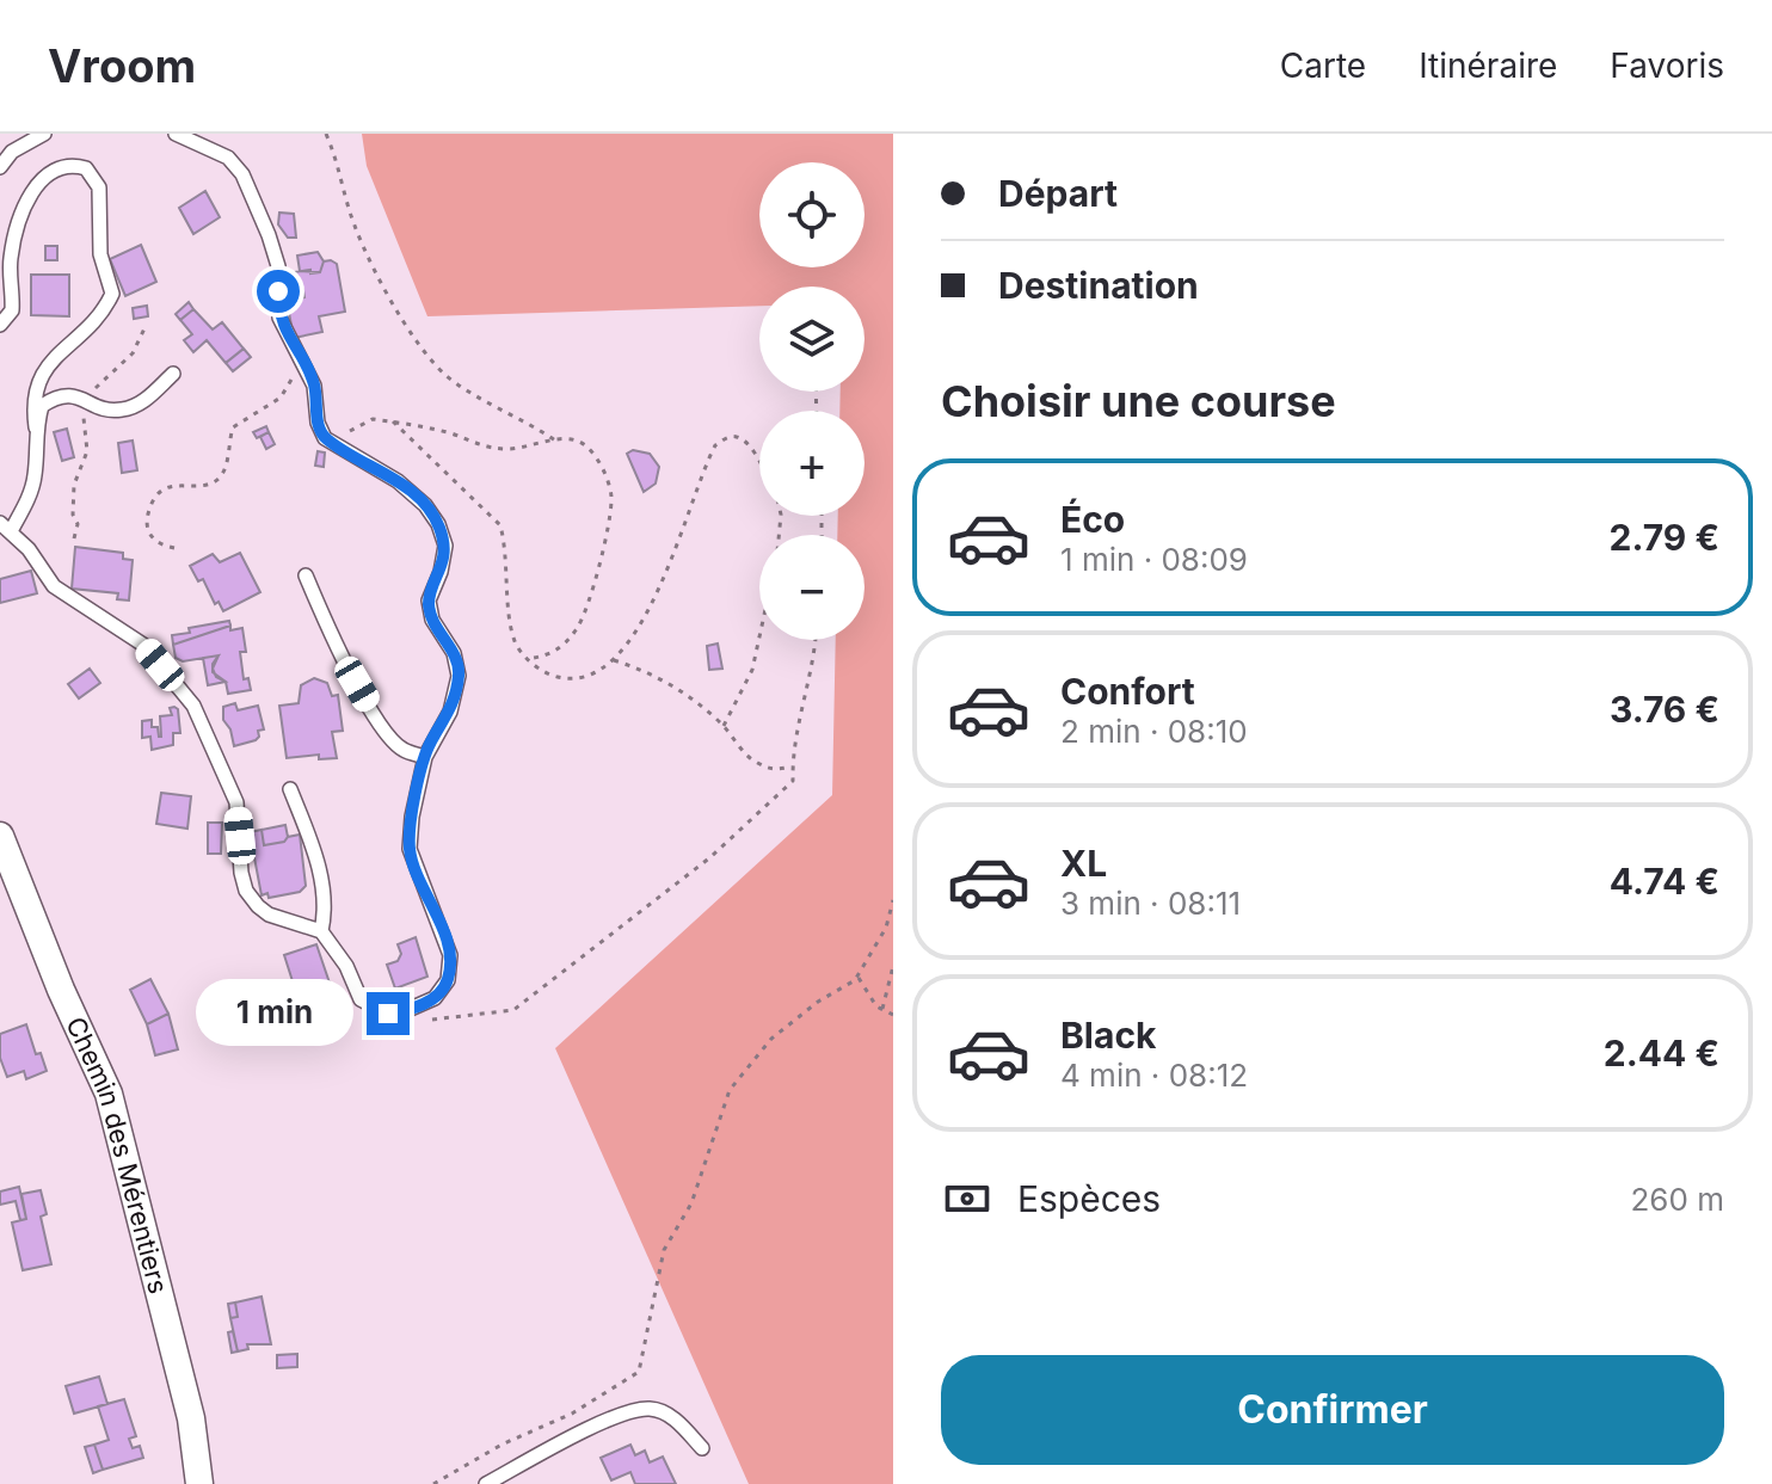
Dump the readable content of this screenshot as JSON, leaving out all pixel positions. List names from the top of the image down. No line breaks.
{"streets":{"street":["Chemin des Mérentiers"]},"page":{"header":"Vroom","nav":["Carte","Itinéraire","Favoris"],"banner":["Départ","Destination"],"map_buttons":["+","−"],"heading":"Choisir une course","list":[{"name":"Éco","note":"1 min · 08:09","value":"2.79 €"},{"name":"Confort","note":"2 min · 08:10","value":"3.76 €"},{"name":"XL","note":"3 min · 08:11","value":"4.74 €"},{"name":"Black","note":"4 min · 08:12","value":"2.44 €"}],"bubble":"1 min","pay":["Espèces","260 m"],"buttons":"Confirmer"}}
